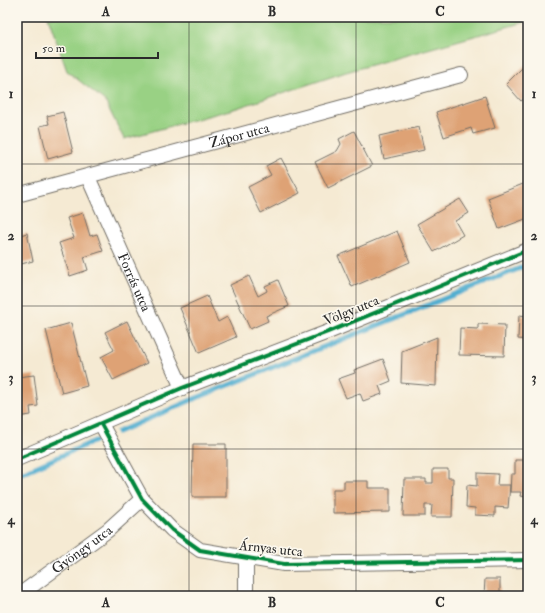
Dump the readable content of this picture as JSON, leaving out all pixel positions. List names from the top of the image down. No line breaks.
{"streets":{"street":["Zápor utca","Forrás utca","Völgy utca","Árnyas utca","Gyöngy utca"]},"crossings":[["Zápor utca","Forrás utca"],["Forrás utca","Völgy utca"],["Árnyas utca","Gyöngy utca"]],"scale_bar":"50 m","grid":{"columns":["A","B","C"],"rows":["1","2","3","4"]}}
